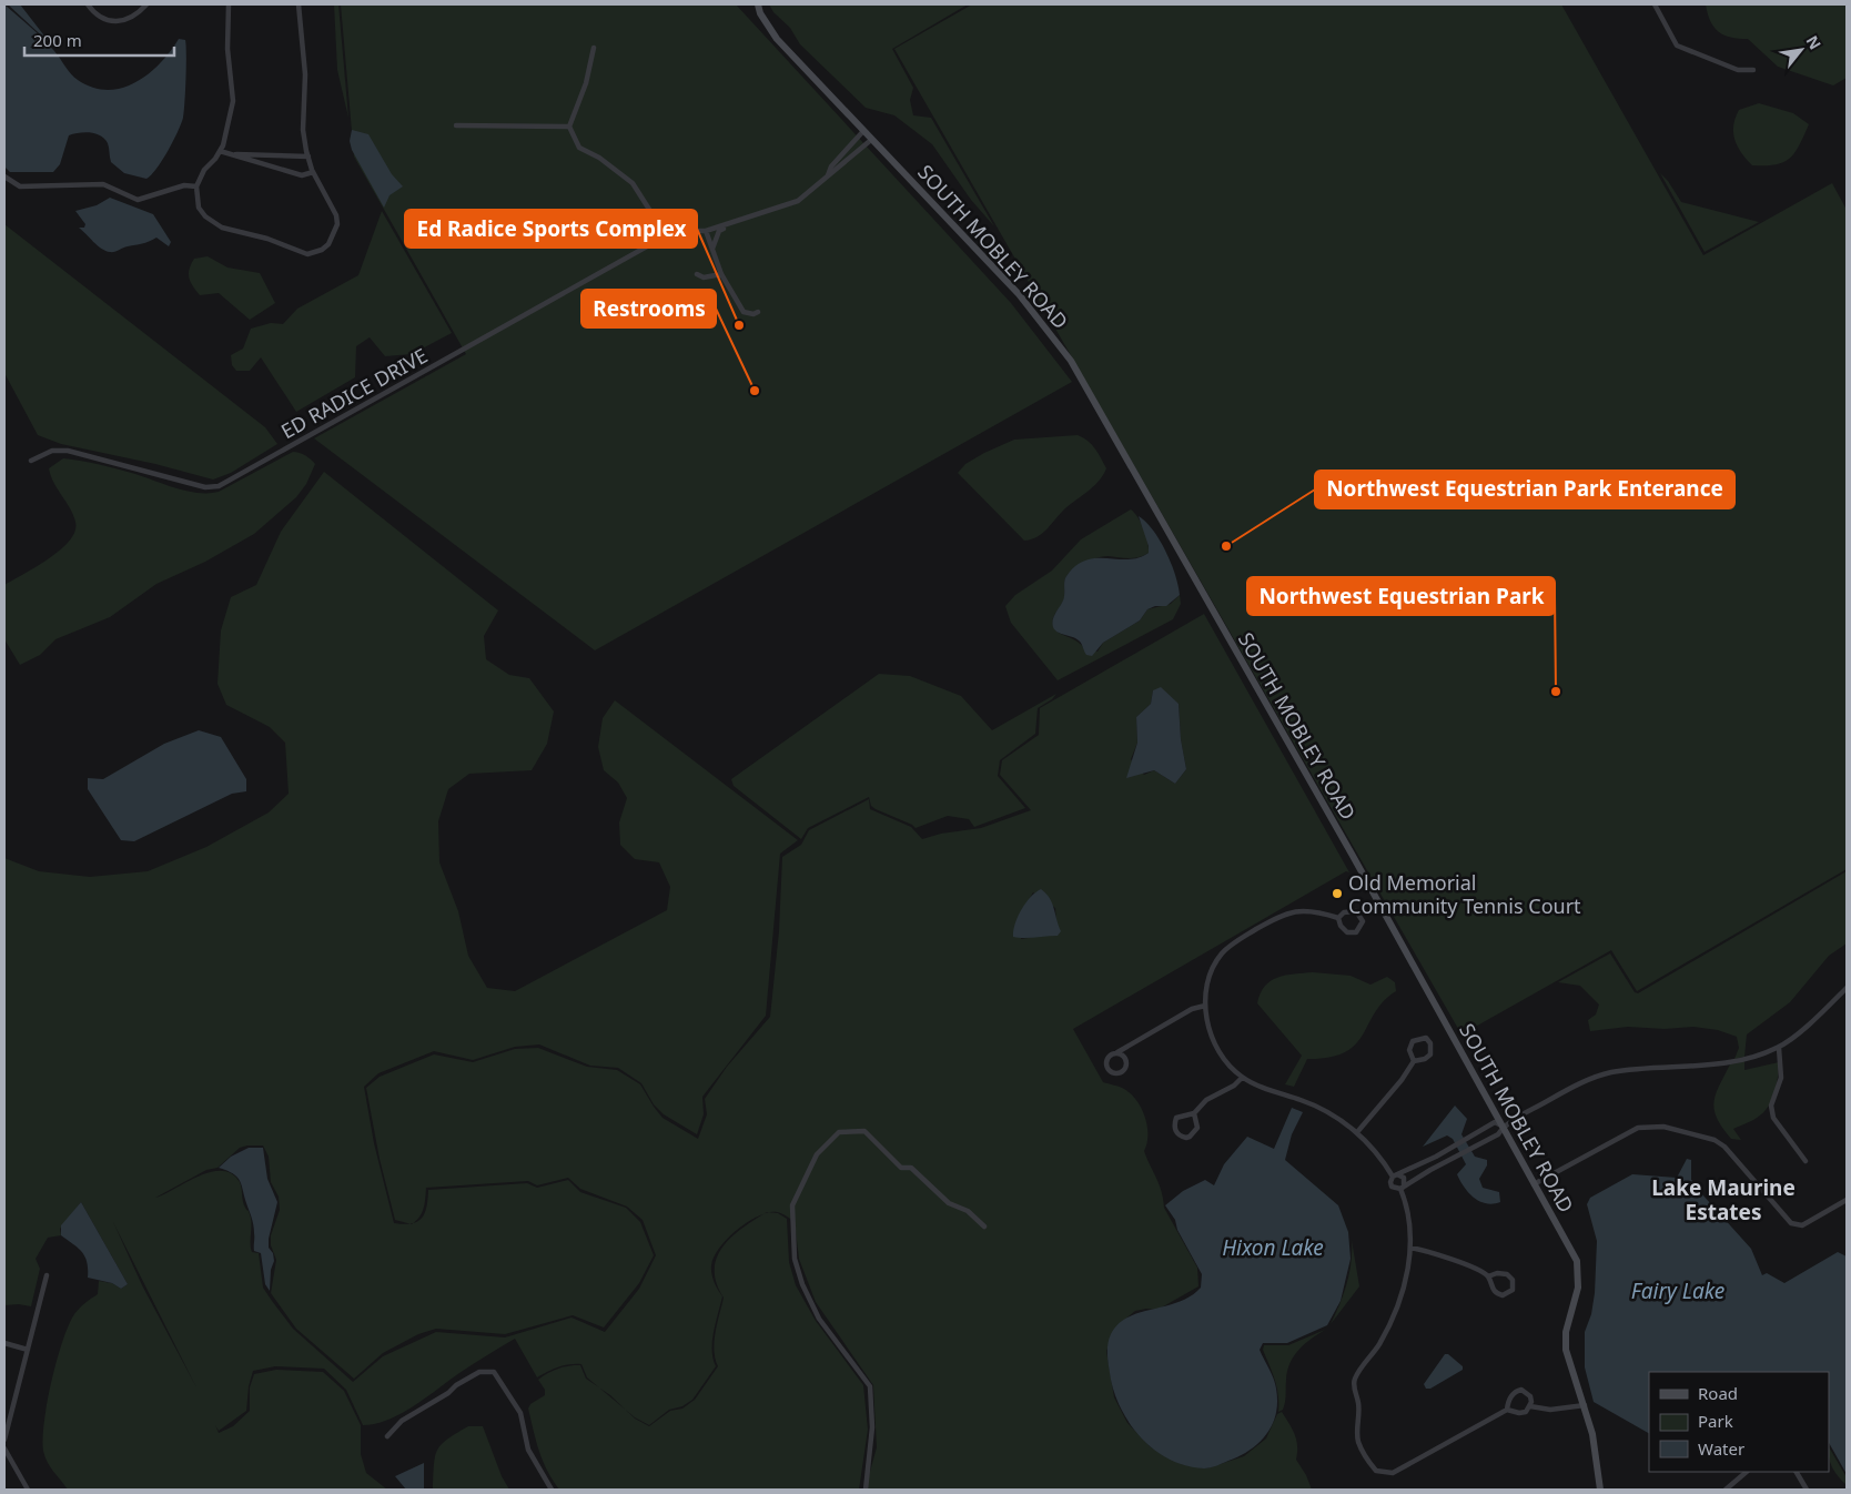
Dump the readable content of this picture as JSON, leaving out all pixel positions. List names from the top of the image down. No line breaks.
{"streets":{"street":["SOUTH MOBLEY ROAD","ED RADICE DRIVE"]},"crossings":[["SOUTH MOBLEY ROAD","ED RADICE DRIVE"]],"districts":["Lake Maurine Estates"],"water":["Hixon Lake","Fairy Lake"],"places":["Ed Radice Sports Complex","Restrooms","Northwest Equestrian Park Enterance","Northwest Equestrian Park","Old Memorial Community Tennis Court"],"legend":["Road","Park","Water"],"scale_bar":"200 m","north":"top right"}
